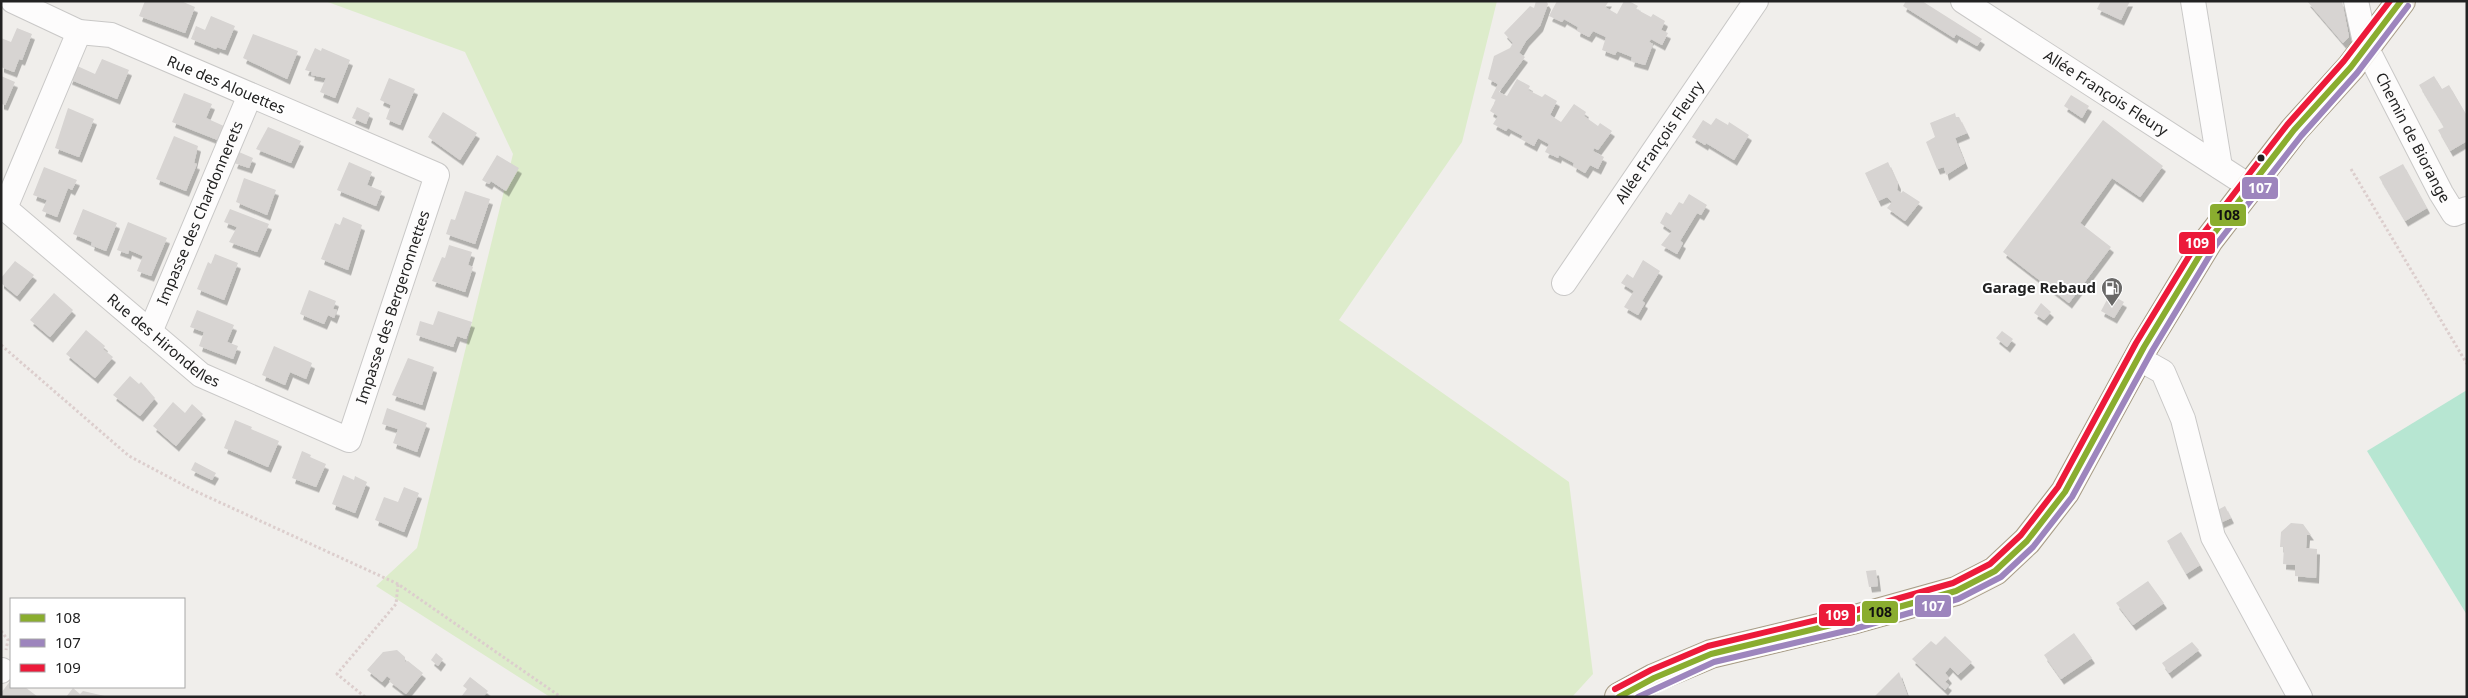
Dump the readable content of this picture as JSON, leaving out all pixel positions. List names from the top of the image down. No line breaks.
{"streets":{"street":["Rue des Alouettes","Allée François Fleury","Chemin de Biorange","Impasse des Chardonnerets","Impasse des Bergeronnettes","Rue des Hirondelles"]},"crossings":[["Rue des Alouettes","Impasse des Chardonnerets"],["Rue des Alouettes","Impasse des Bergeronnettes"],["Impasse des Chardonnerets","Rue des Hirondelles"],["Impasse des Bergeronnettes","Rue des Hirondelles"]],"places":{"fuel station":["Garage Rebaud"]},"lines":["transit line 108","transit line 109","transit line 107"],"legend":["108","107","109"]}
